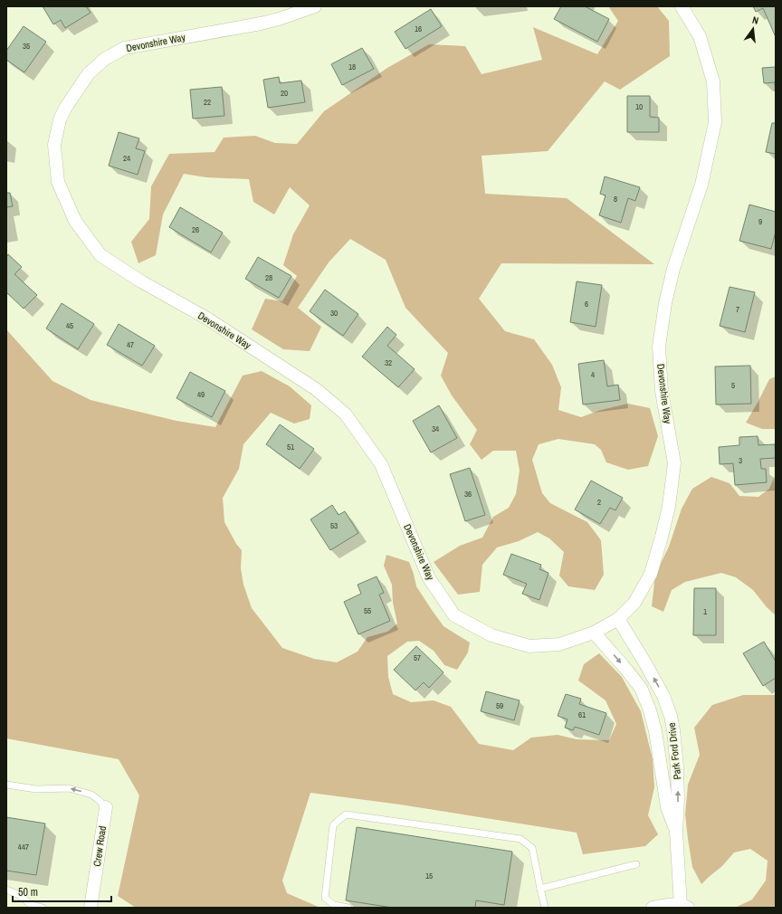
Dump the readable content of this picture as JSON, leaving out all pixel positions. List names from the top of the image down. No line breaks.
{"streets":{"street":["Devonshire Way","Park Ford Drive","Crew Road"]},"crossings":[["Devonshire Way","Park Ford Drive"]],"house_numbers":["16","35","18","20","22","10","24","8","9","26","28","6","7","30","45","47","32","4","5","49","34","51","3","36","2","53","55","1","57","59","61","447","15"],"scale_bar":"50 m","north":"top"}
